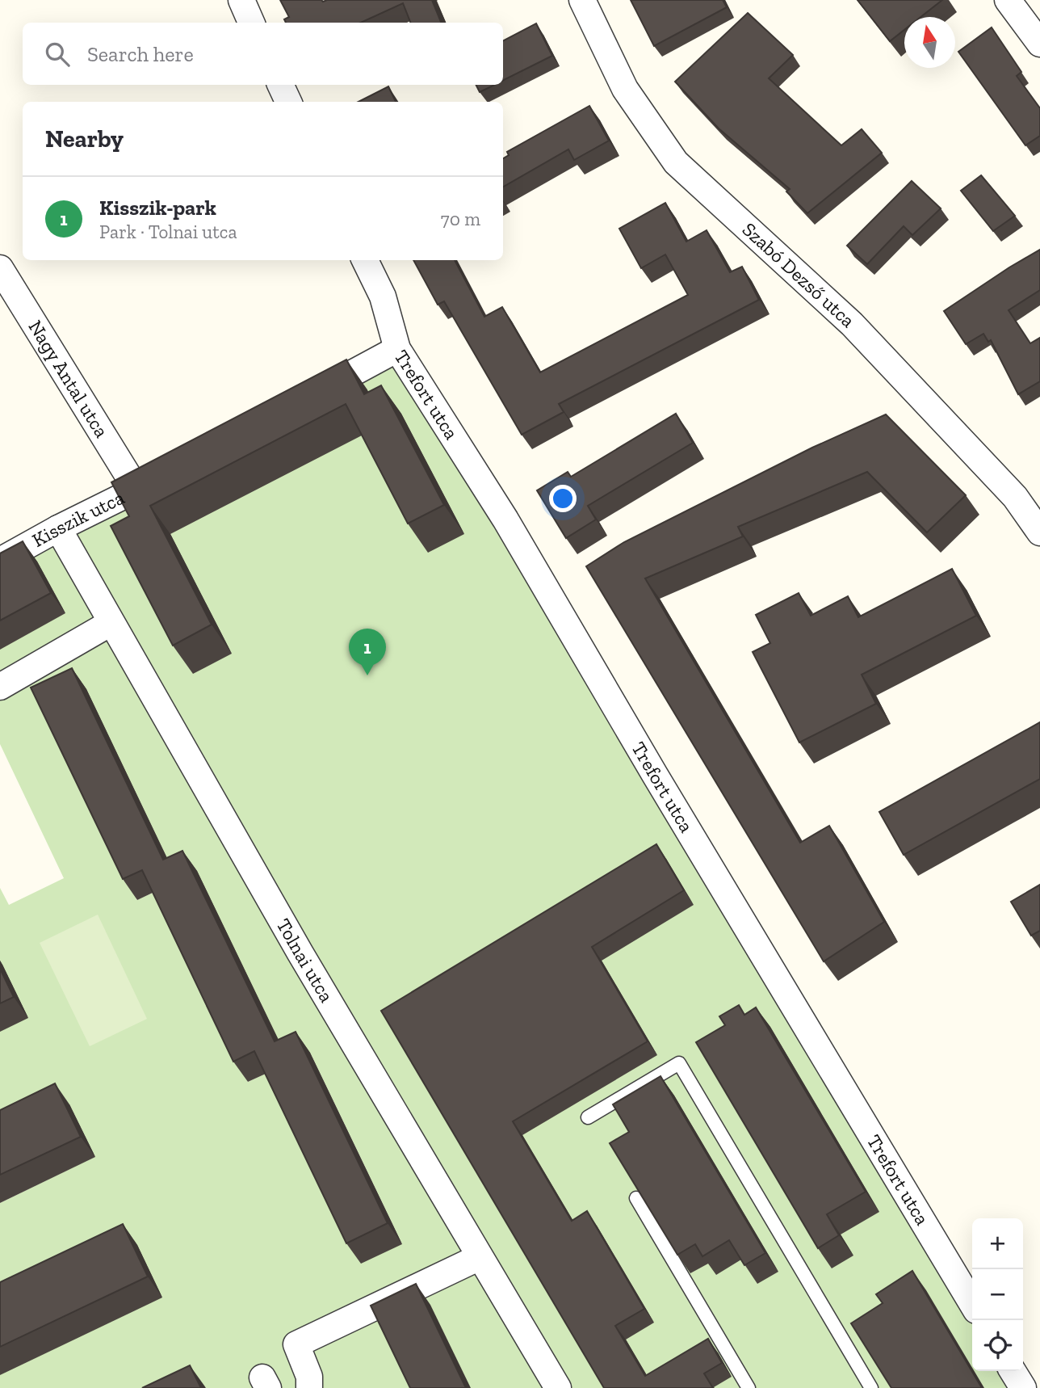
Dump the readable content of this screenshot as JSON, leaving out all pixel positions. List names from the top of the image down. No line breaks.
{"streets":{"street":["Szabó Dezső utca","Nagy Antal utca","Trefort utca","Kisszik utca","Tolnai utca"]},"crossings":[["Nagy Antal utca","Kisszik utca"],["Kisszik utca","Tolnai utca"]],"north":"top","page":{"search":"Search here","heading":"Nearby","list":[{"mark":"1","name":"Kisszik-park","note":"Park · Tolnai utca","value":"70 m"}],"pins":"1","map_buttons":["+","−"]}}
